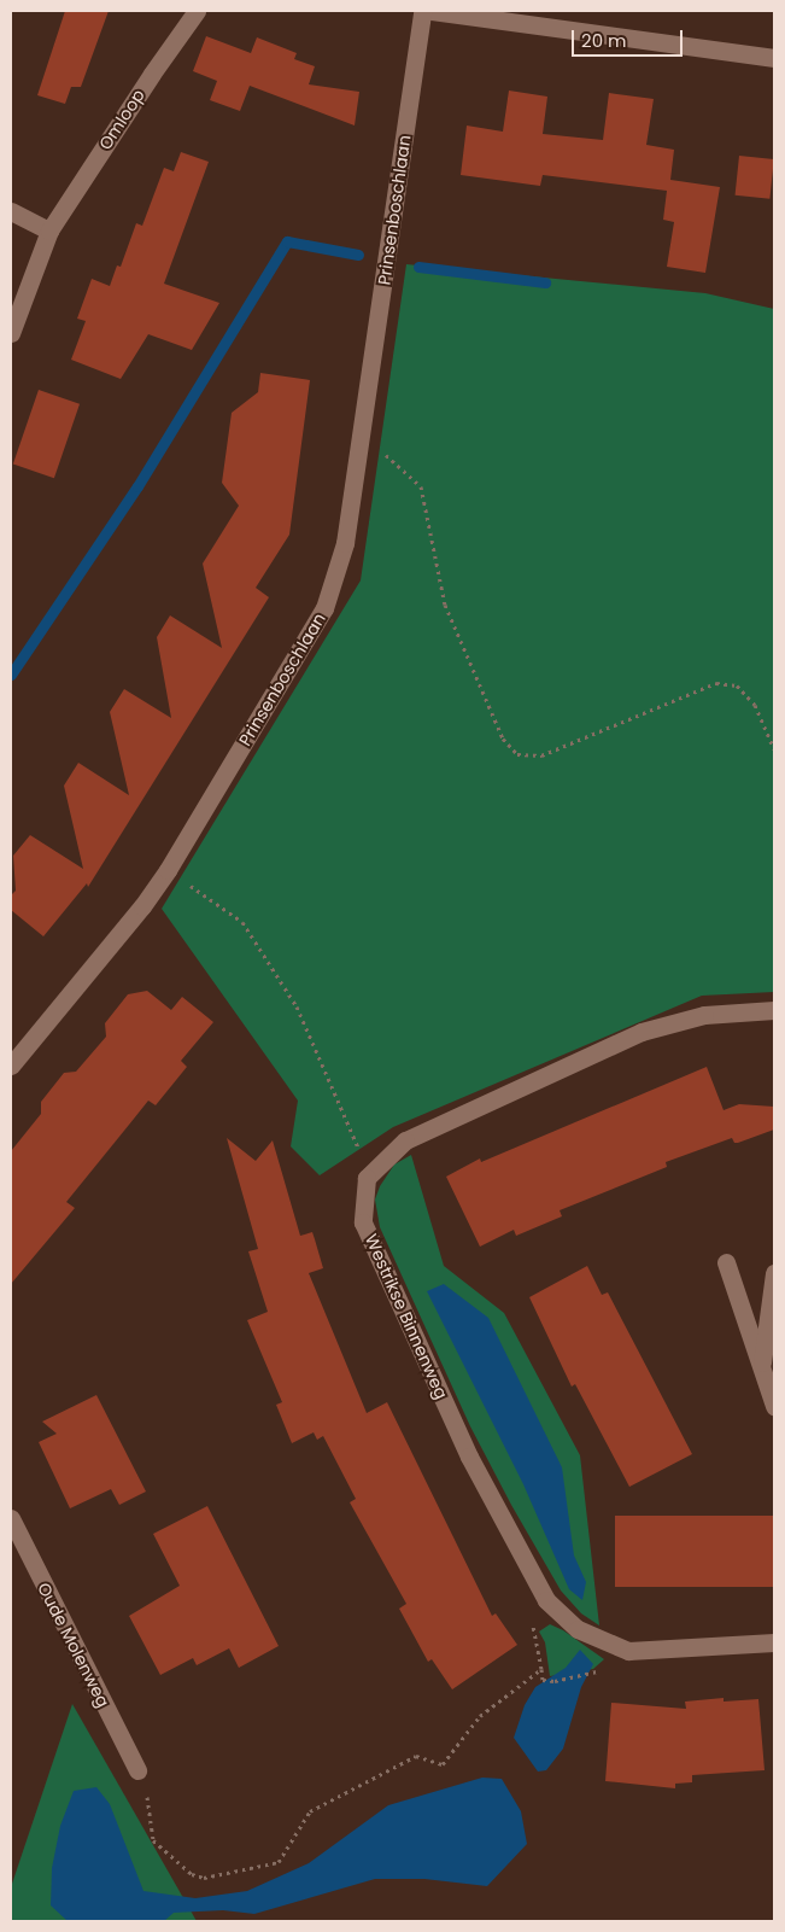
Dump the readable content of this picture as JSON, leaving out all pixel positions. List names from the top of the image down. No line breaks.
{"streets":{"street":["Omloop","Prinsenboschlaan","Westrikse Binnenweg","Oude Molenweg"]},"scale_bar":"20 m"}
